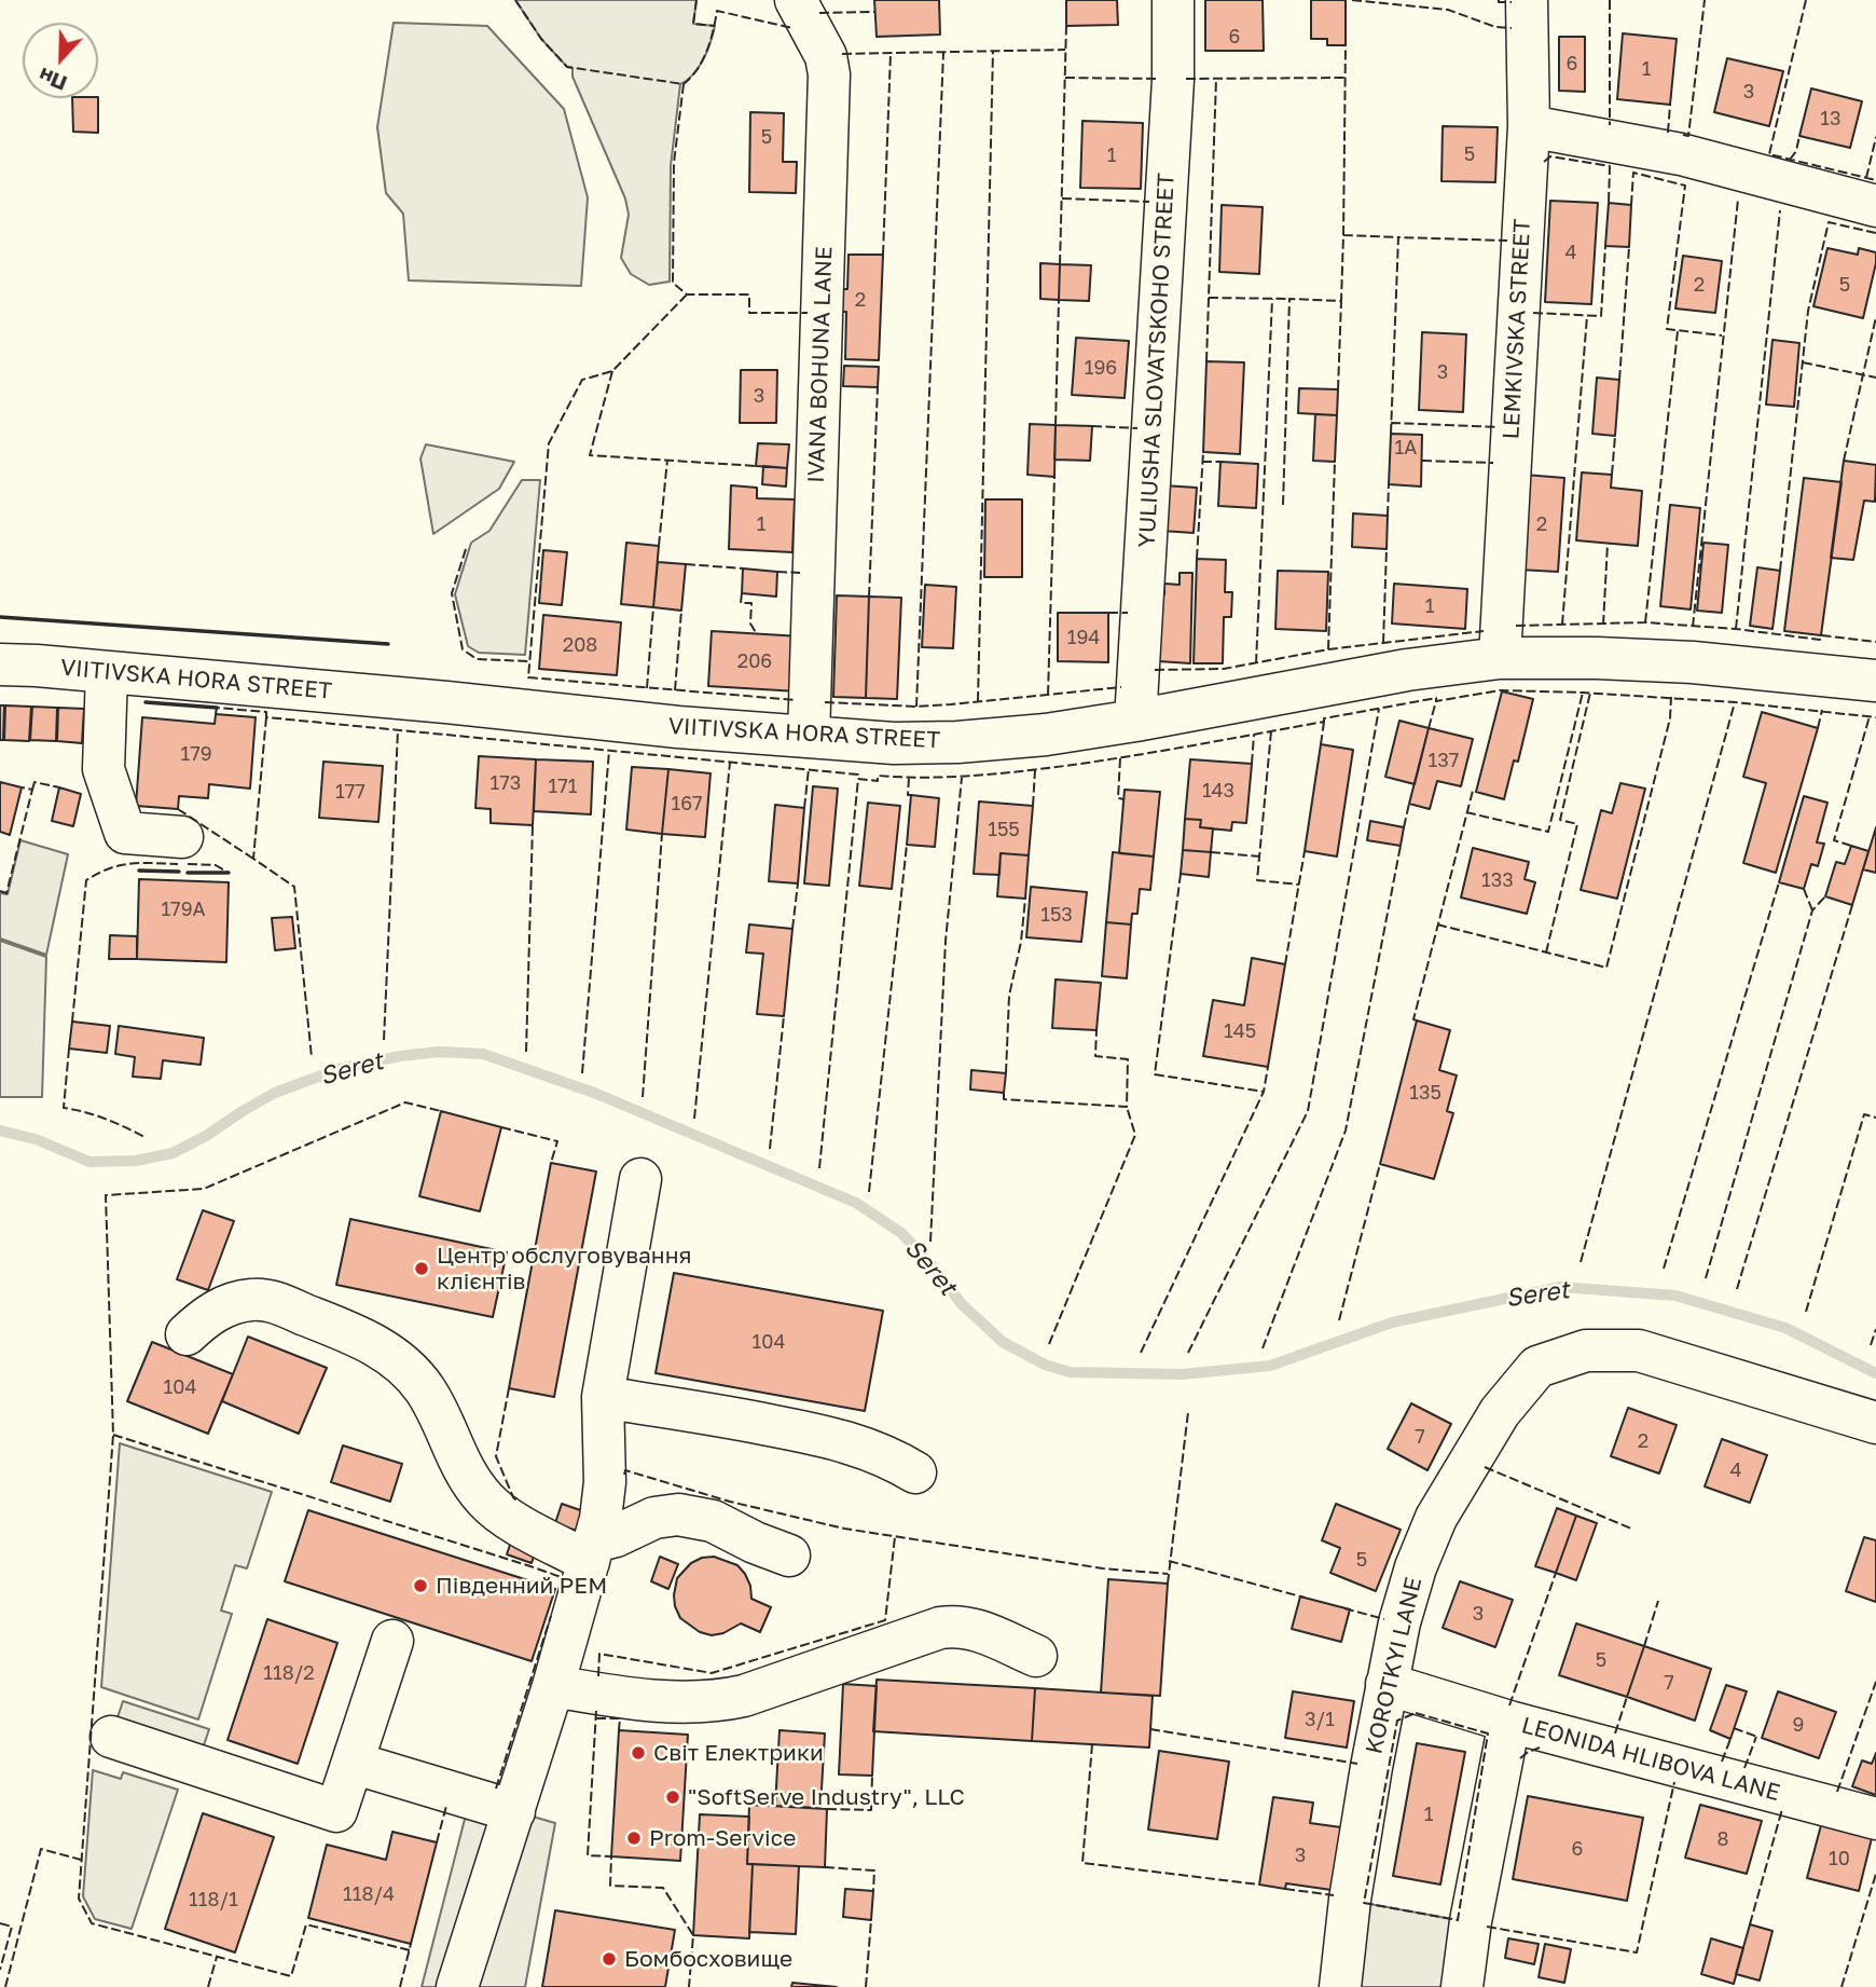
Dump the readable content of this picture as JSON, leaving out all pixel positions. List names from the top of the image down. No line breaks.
{"streets":{"street":["LEMKIVSKA STREET","YULIUSHA SLOVATSKOHO STREET","IVANA BOHUNA LANE","VIITIVSKA HORA STREET","KOROTKYI LANE","LEONIDA HLIBOVA LANE"]},"crossings":[["LEMKIVSKA STREET","VIITIVSKA HORA STREET"],["YULIUSHA SLOVATSKOHO STREET","VIITIVSKA HORA STREET"],["IVANA BOHUNA LANE","VIITIVSKA HORA STREET"]],"water":["Seret"],"places":["Центр обслуговування клієнтів","Південний РЕМ","Світ Електрики","\"SoftServe Industry\", LLC","Prom-Service","Бомбосховище"],"house_numbers":["6","6","1","3","13","5","5","1","4","2","5","2","196","3","3","1А","1","2","1","194","208","206","179","137","173","171","143","177","167","155","133","179А","153","145","135","104","104","7","2","4","5","3","5","118/2","7","3/1","9","1","8","6","3","10","118/4","118/1"],"north":"bottom"}
